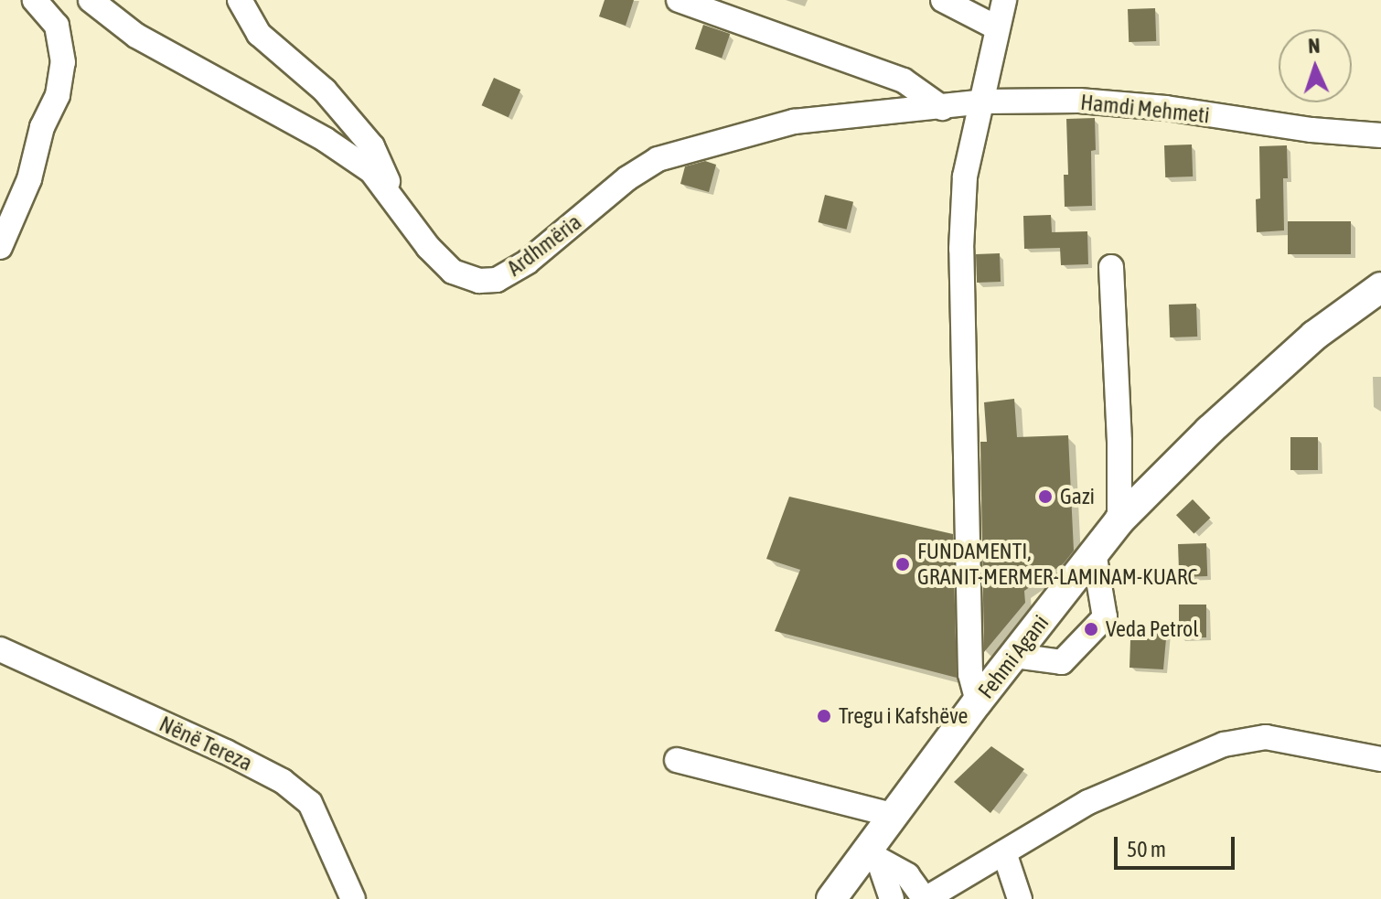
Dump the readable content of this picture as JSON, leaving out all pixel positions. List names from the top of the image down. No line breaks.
{"streets":{"main road":["Fehmi Agani"],"street":["Hamdi Mehmeti","Ardhmëria","Nënë Tereza"]},"crossings":[["Hamdi Mehmeti","Ardhmëria"]],"places":["Gazi","FUNDAMENTI, GRANIT-MERMER-LAMINAM-KUARC","Veda Petrol","Tregu i Kafshëve"],"scale_bar":"50 m","north":"top"}
